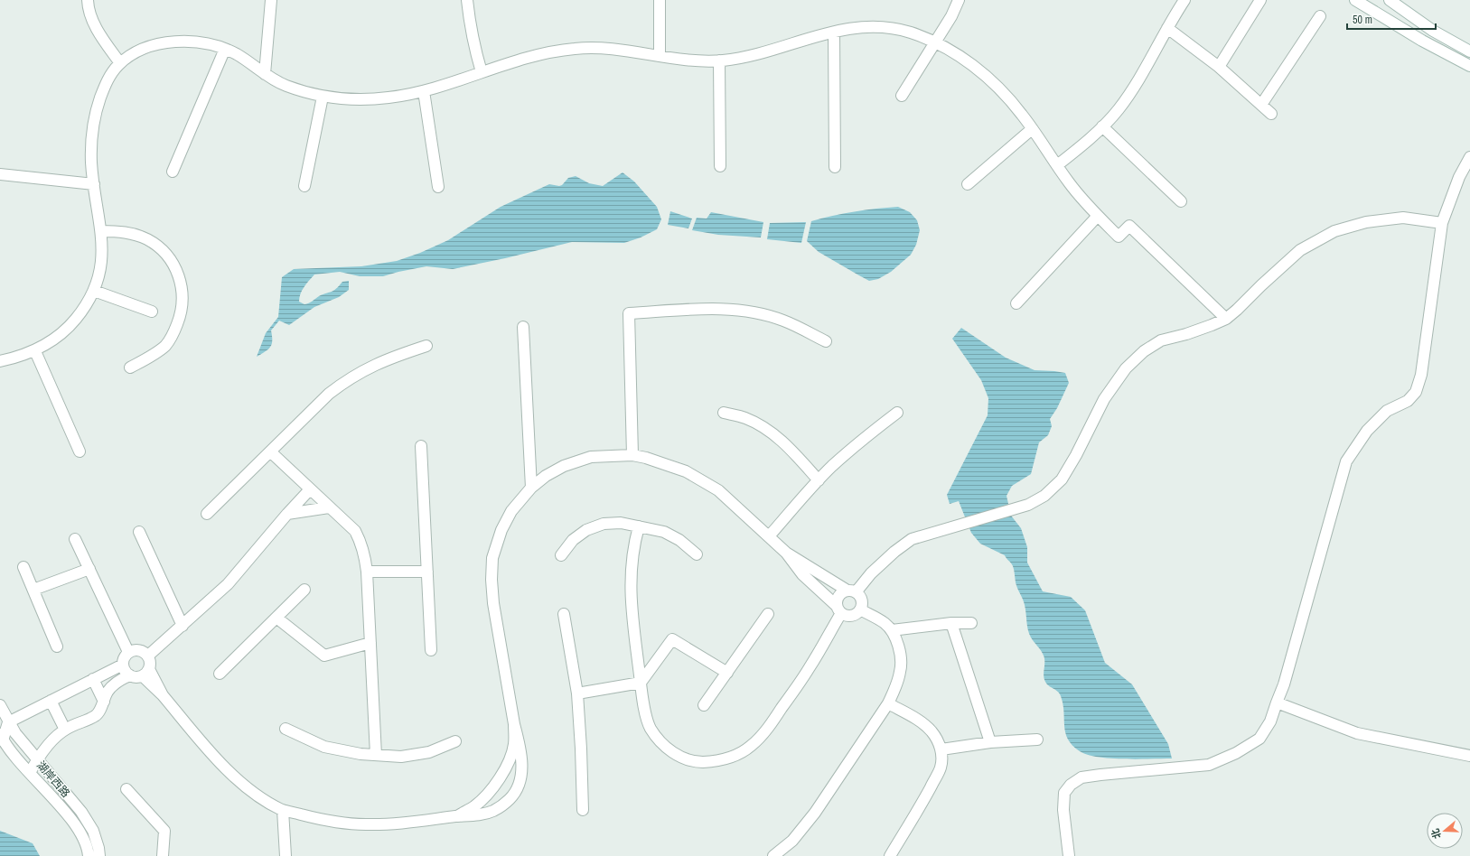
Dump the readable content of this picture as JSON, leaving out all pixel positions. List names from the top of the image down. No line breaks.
{"streets":{"street":["湖岸西路"]},"scale_bar":"50 m","north":"left"}
